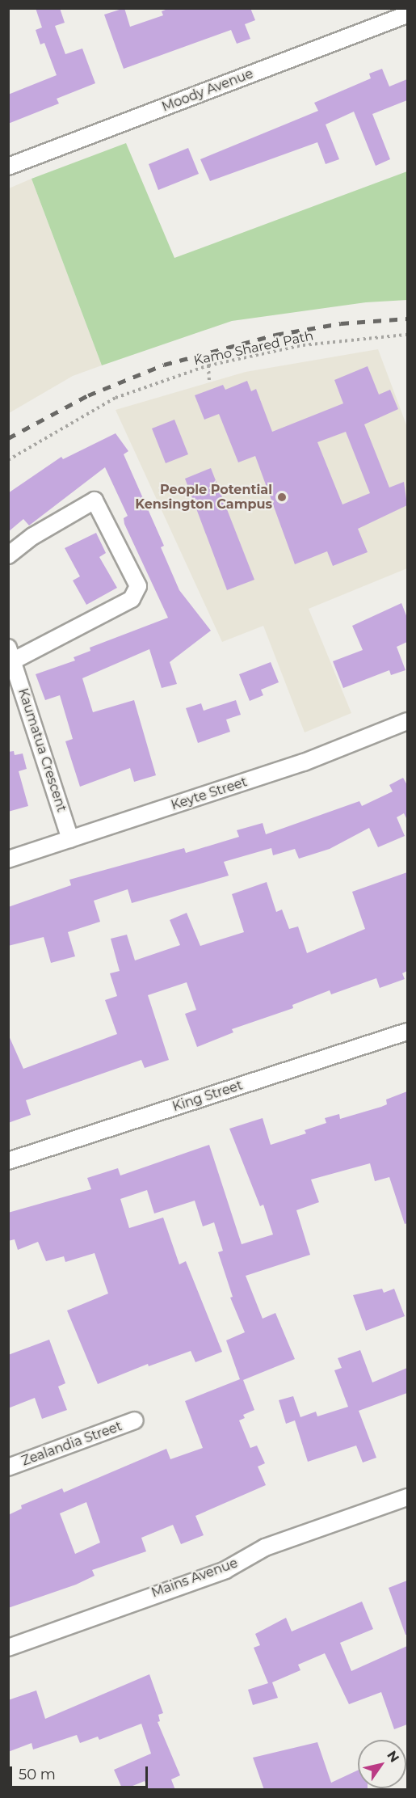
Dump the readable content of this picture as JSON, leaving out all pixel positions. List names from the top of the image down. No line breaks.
{"streets":{"street":["Moody Avenue","Kaumatua Crescent","Keyte Street","King Street","Zealandia Street","Mains Avenue"],"path":["Kamo Shared Path"]},"crossings":[["Kaumatua Crescent","Keyte Street"]],"places":["People Potential Kensington Campus"],"scale_bar":"50 m","north":"top right"}
